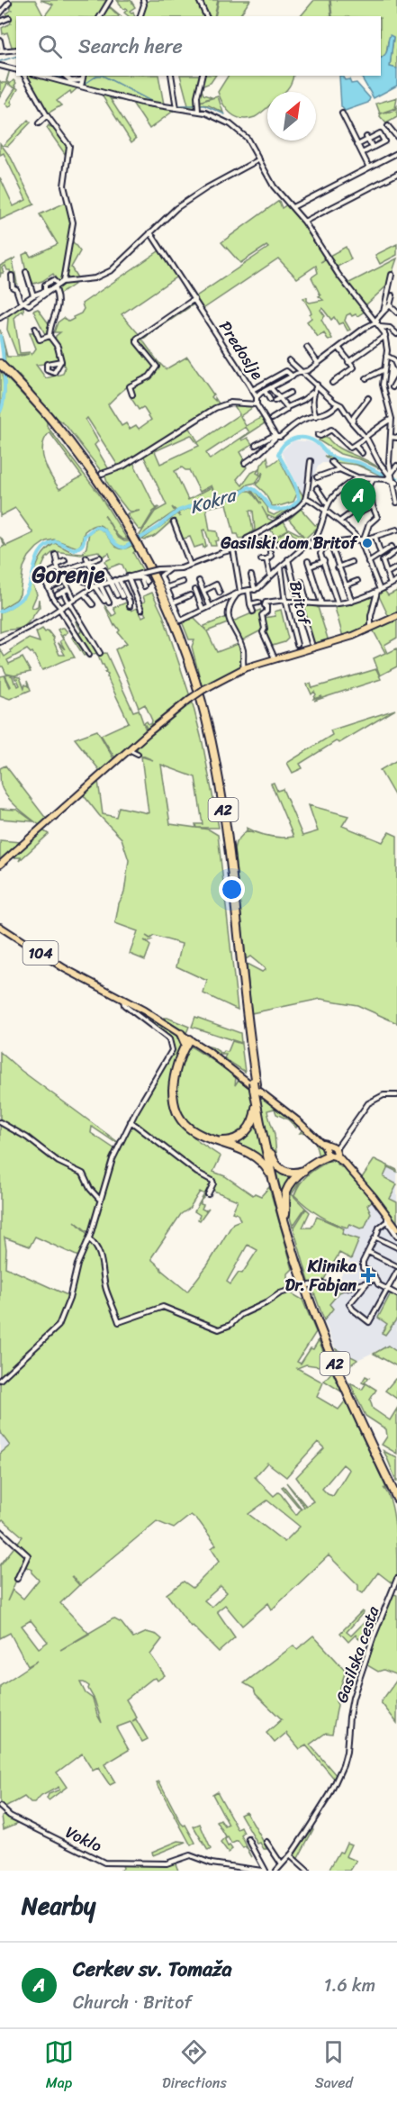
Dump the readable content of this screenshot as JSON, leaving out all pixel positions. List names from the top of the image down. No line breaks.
{"streets":{"highway":["A2"],"main road":["104"],"street":["Predoslje","Britof","Gasilska cesta","Voklo"]},"districts":["Gorenje"],"water":["Kokra"],"places":{"other":["Gasilski dom Britof"],"health":["Klinika Dr. Fabjan"]},"north":"top right","page":{"search":"Search here","pins":"A","heading":"Nearby","list":[{"mark":"A","name":"Cerkev sv. Tomaža","note":"Church · Britof","value":"1.6 km"}],"nav":["Map","Directions","Saved"]}}
